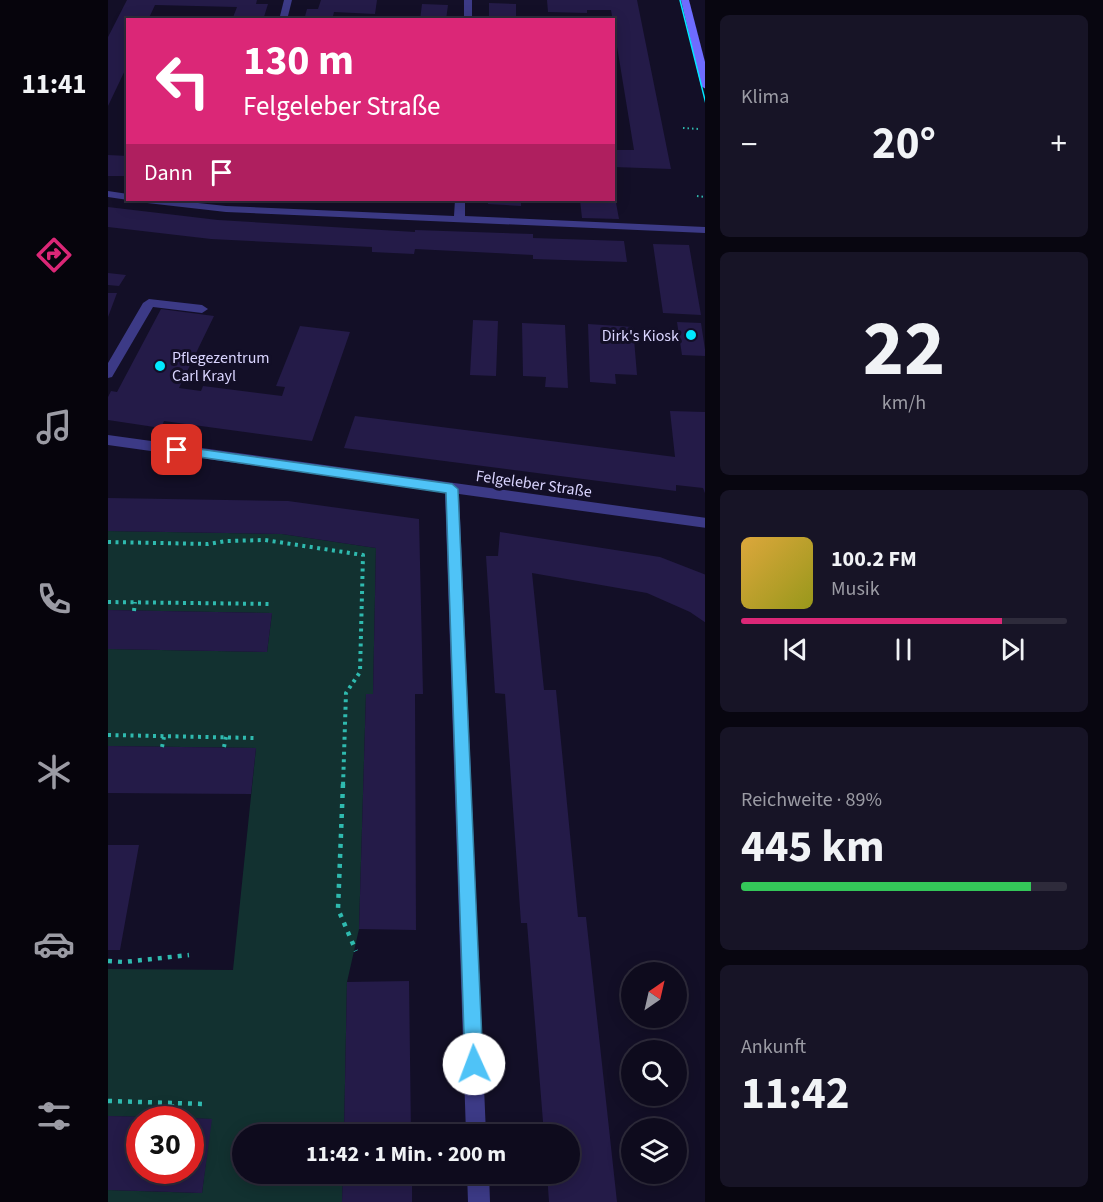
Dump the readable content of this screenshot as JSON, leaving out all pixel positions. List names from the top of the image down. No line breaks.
{"streets":{"street":["Felgeleber Straße"]},"places":["Dirk's Kiosk","Pflegezentrum Carl Krayl"],"north":"top right","page":{"tabs":"11:41","tile":["Klima",["22","km/h"],["Reichweite · 89%","445 km"],["Ankunft","11:42"]],"turn":["130 m","Felgeleber Straße"],"heat":["−","20°","+"],"then":"Dann","song":["100.2 FM","Musik"],"limit":"30","trip":"11:42 · 1 Min. · 200 m"}}
